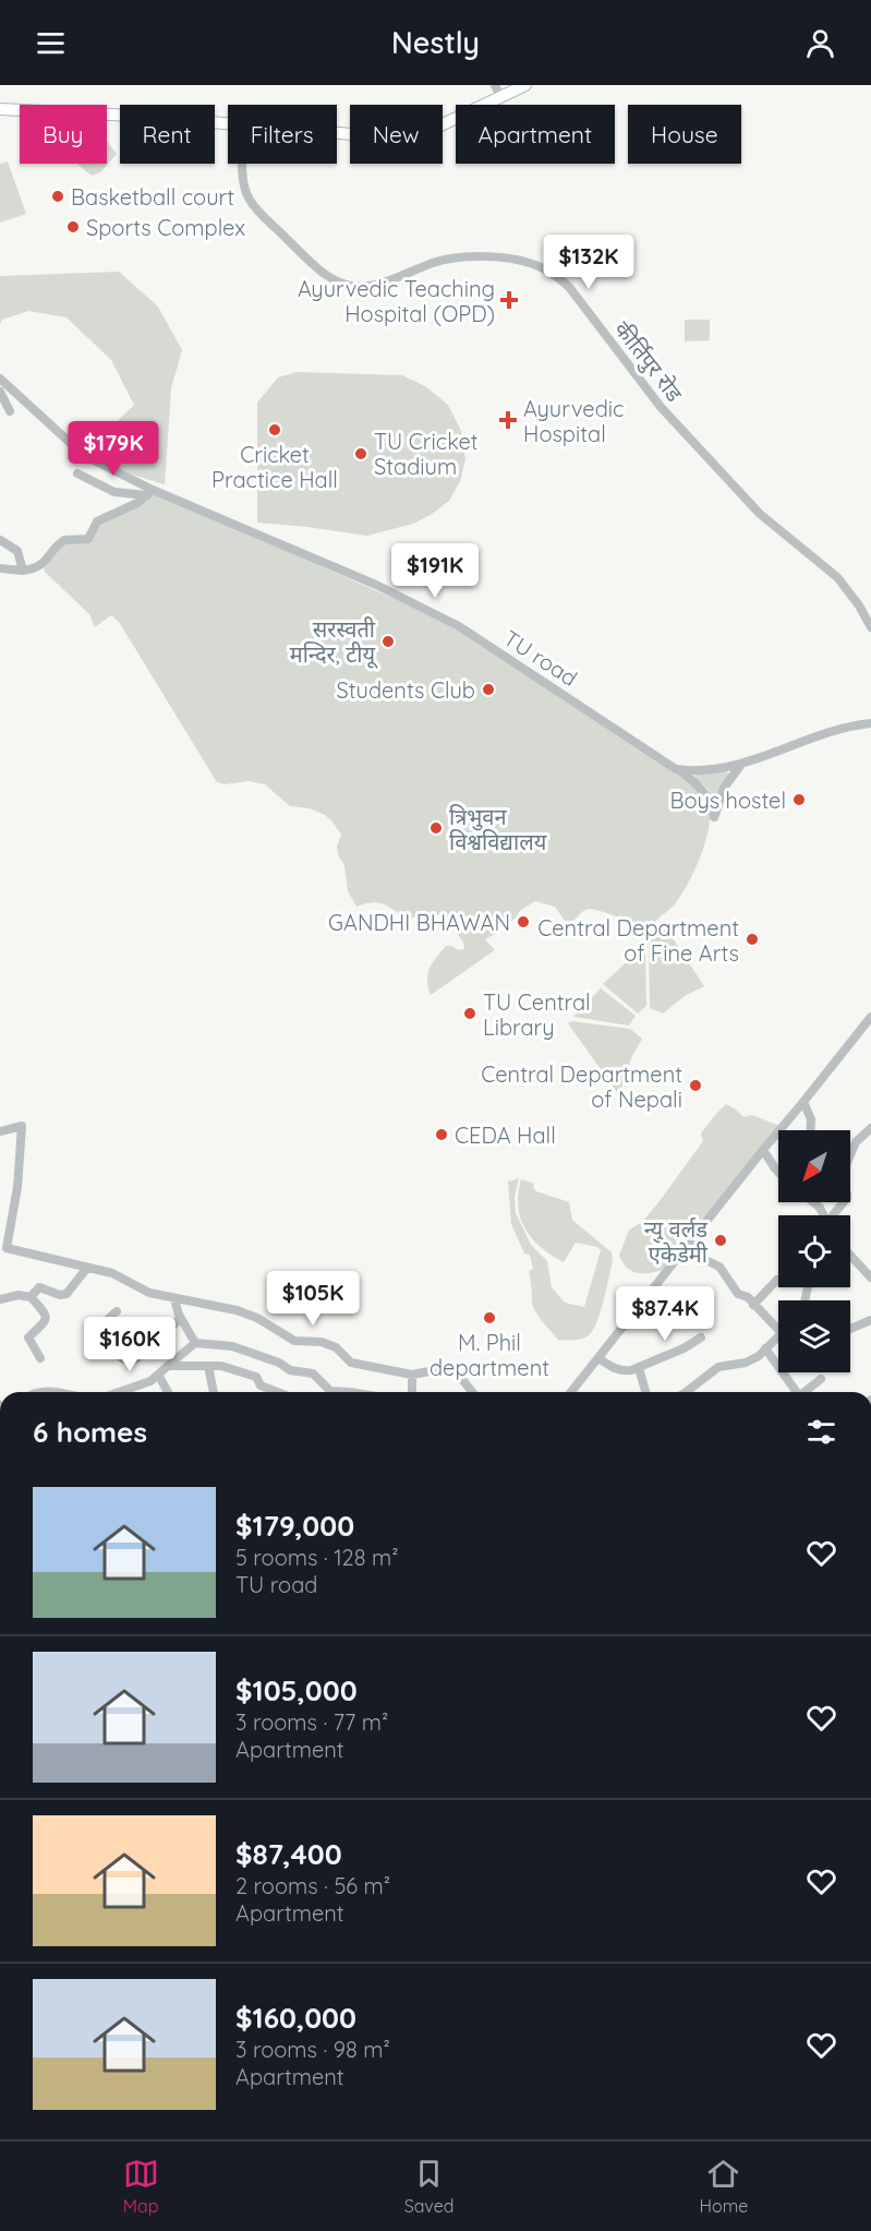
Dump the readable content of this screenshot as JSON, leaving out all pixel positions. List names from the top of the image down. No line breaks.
{"streets":{"street":["कीर्तिपुर रोड","TU road"]},"places":{"other":["Basketball court","Sports Complex","Cricket Practice Hall","TU Cricket Stadium","सरस्वती मन्दिर, टीयू","Students Club","Boys hostel","त्रिभुवन विश्वविद्यालय","GANDHI BHAWAN","Central Department of Fine Arts","TU Central Library","Central Department of Nepali","CEDA Hall","न्यु वर्लड एकेडेमी","M. Phil department"],"health":["Ayurvedic Teaching Hospital (OPD)","Ayurvedic Hospital"]},"north":"bottom left","page":{"header":"Nestly","chip":["Buy","Rent","Filters","New","Apartment","House"],"price":["$132K","$179K","$191K","$105K","$87.4K","$160K"],"heading":"6 homes","list":[{"name":"$179,000","note":"5 rooms · 128 m² · TU road"},{"name":"$105,000","note":"3 rooms · 77 m² · Apartment"},{"name":"$87,400","note":"2 rooms · 56 m² · Apartment"},{"name":"$160,000","note":"3 rooms · 98 m² · Apartment"}],"tabs":["Map","Saved","Home"]}}
